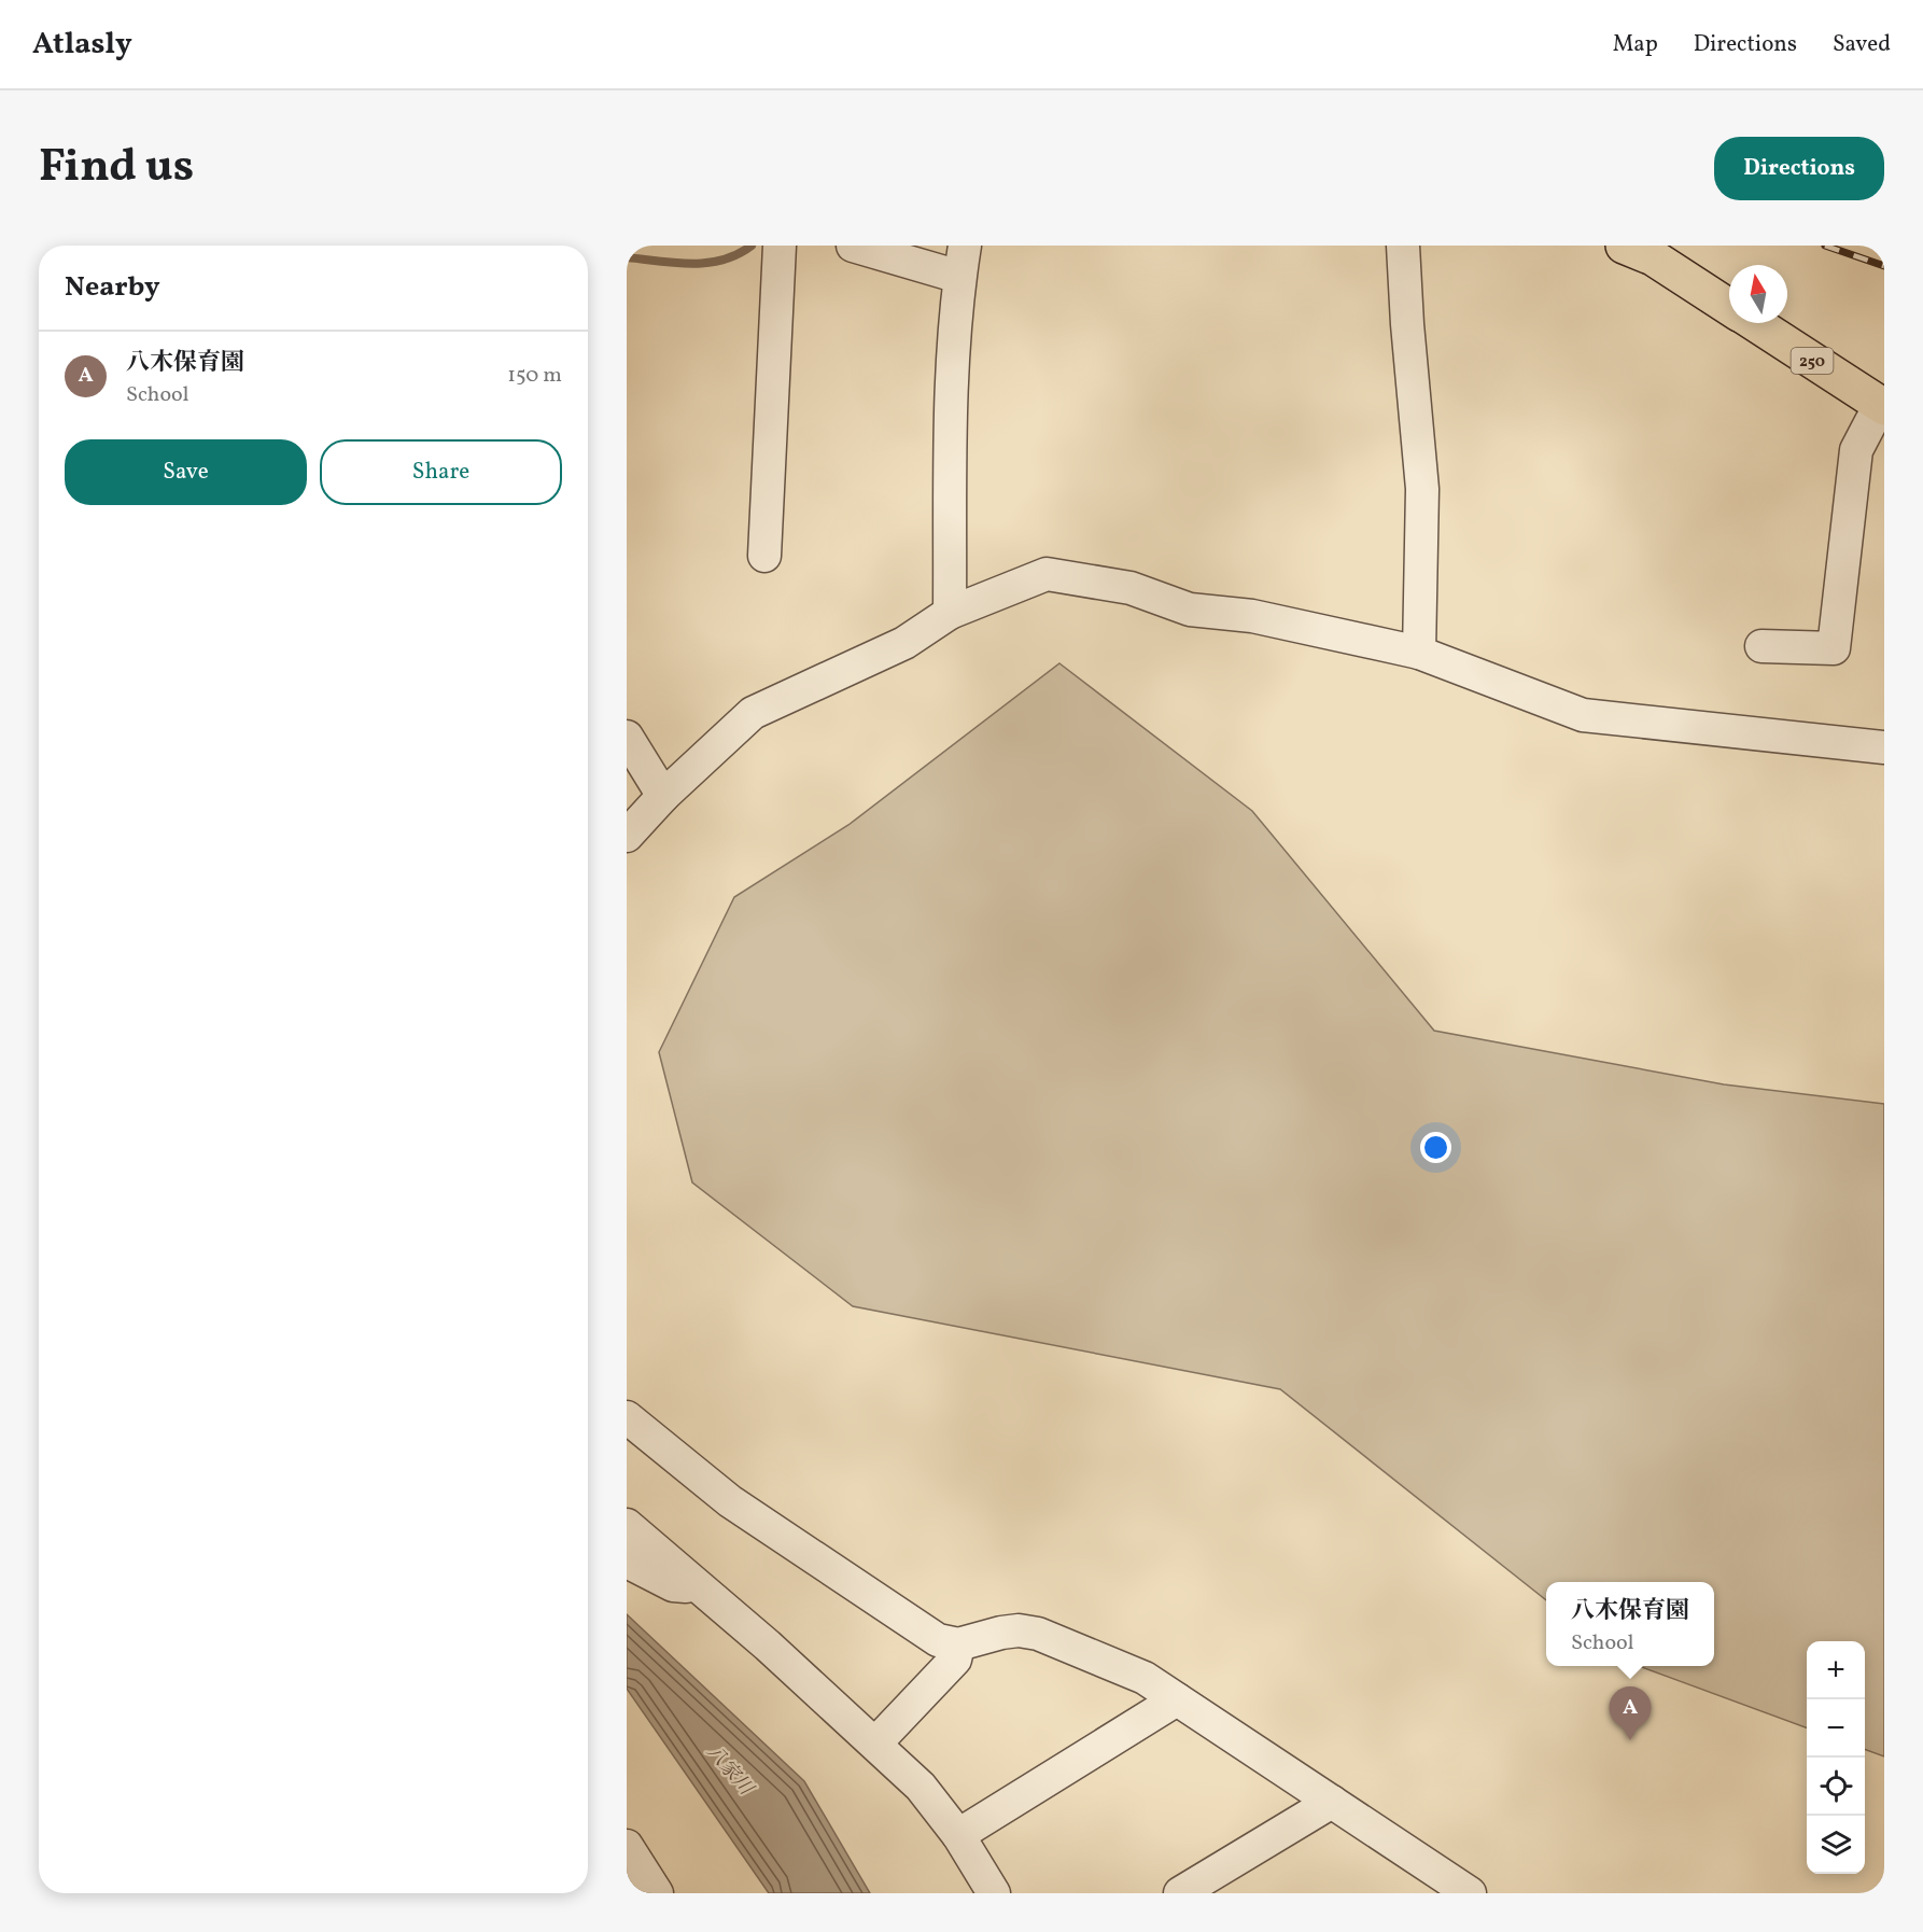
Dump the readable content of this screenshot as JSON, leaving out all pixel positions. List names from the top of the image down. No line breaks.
{"streets":{"highway":["250"]},"water":["八家川"],"north":"top","page":{"header":"Atlasly","nav":["Map","Directions","Saved"],"title":"Find us","buttons":["Directions",["Save","Share"]],"heading":"Nearby","list":[{"mark":"A","name":"八木保育園","note":"School","value":"150 m"}],"popup":["八木保育園","School"],"map_buttons":["+","−"],"pins":"A"}}
